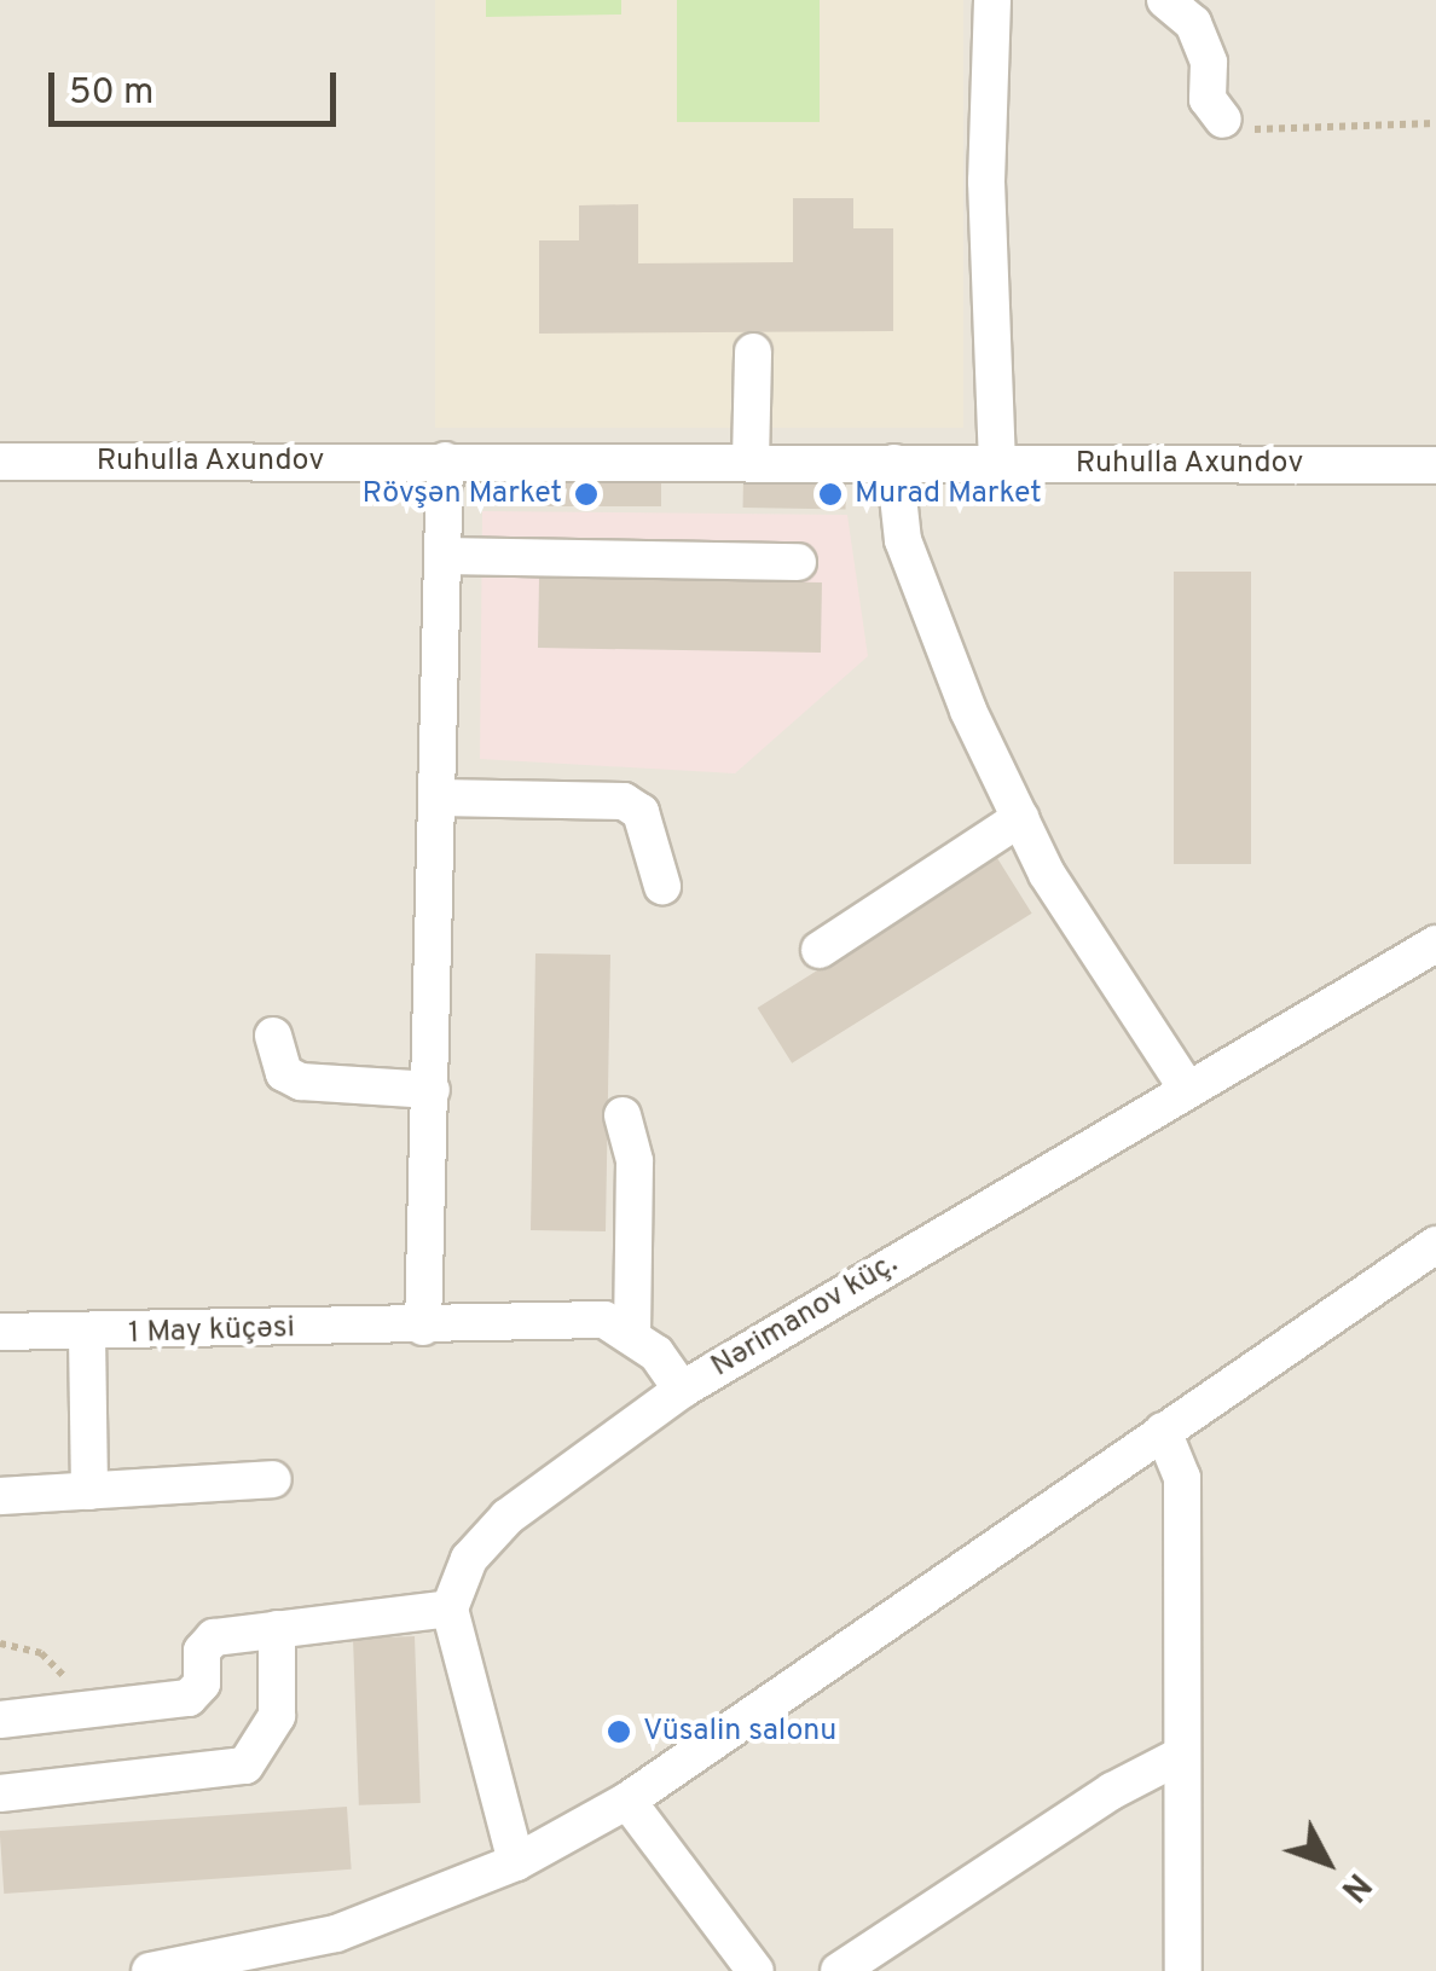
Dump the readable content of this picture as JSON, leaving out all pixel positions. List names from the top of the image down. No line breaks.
{"streets":{"street":["Ruhulla Axundov","Nərimanov küç.","1 May küçəsi"]},"places":["Rövşən Market","Murad Market","Vüsalin salonu"],"scale_bar":"50 m","north":"bottom right"}
